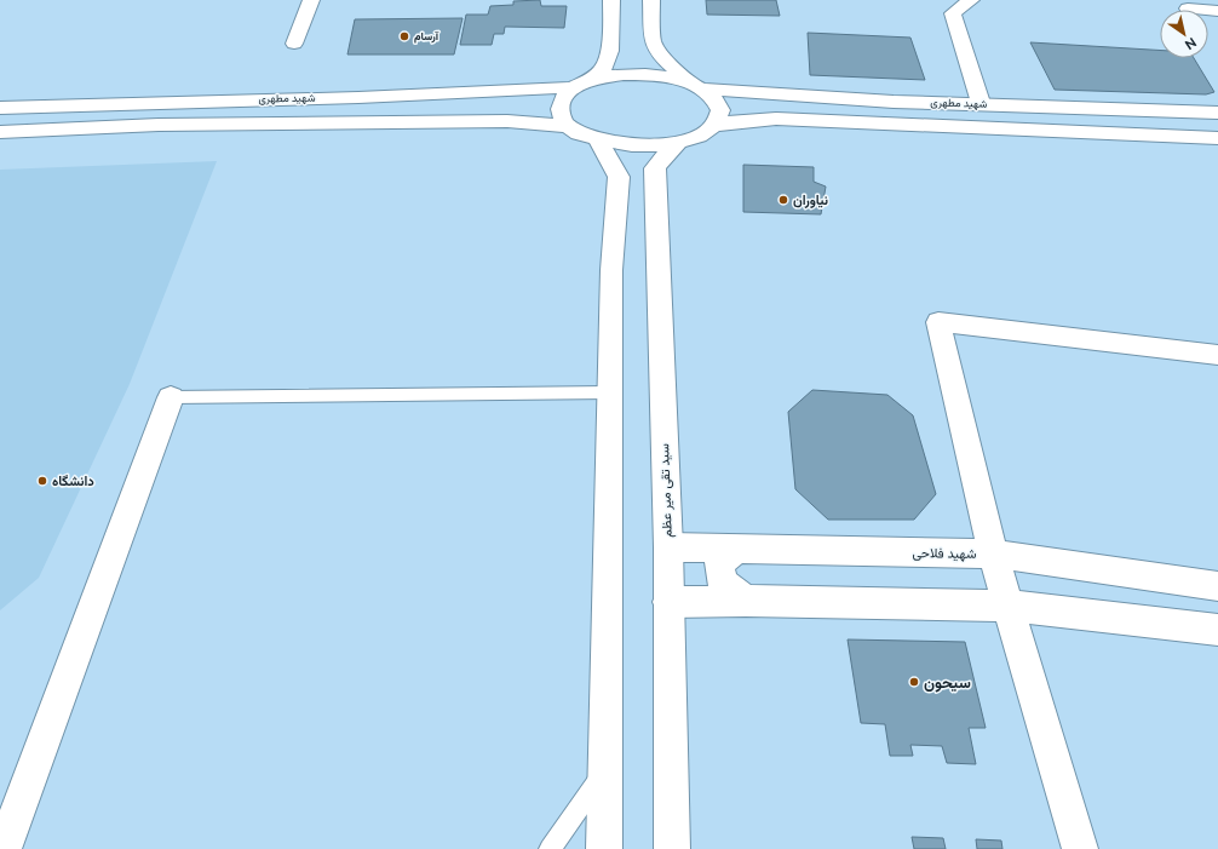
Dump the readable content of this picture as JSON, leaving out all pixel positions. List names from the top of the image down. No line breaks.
{"streets":{"main road":["شهید مطهری","سید تقی میر عظم","شهید فلاحی"]},"crossings":[["سید تقی میر عظم","شهید فلاحی"]],"places":["آرسام","نیاوران","دانشگاه","سیحون"],"north":"bottom right"}
